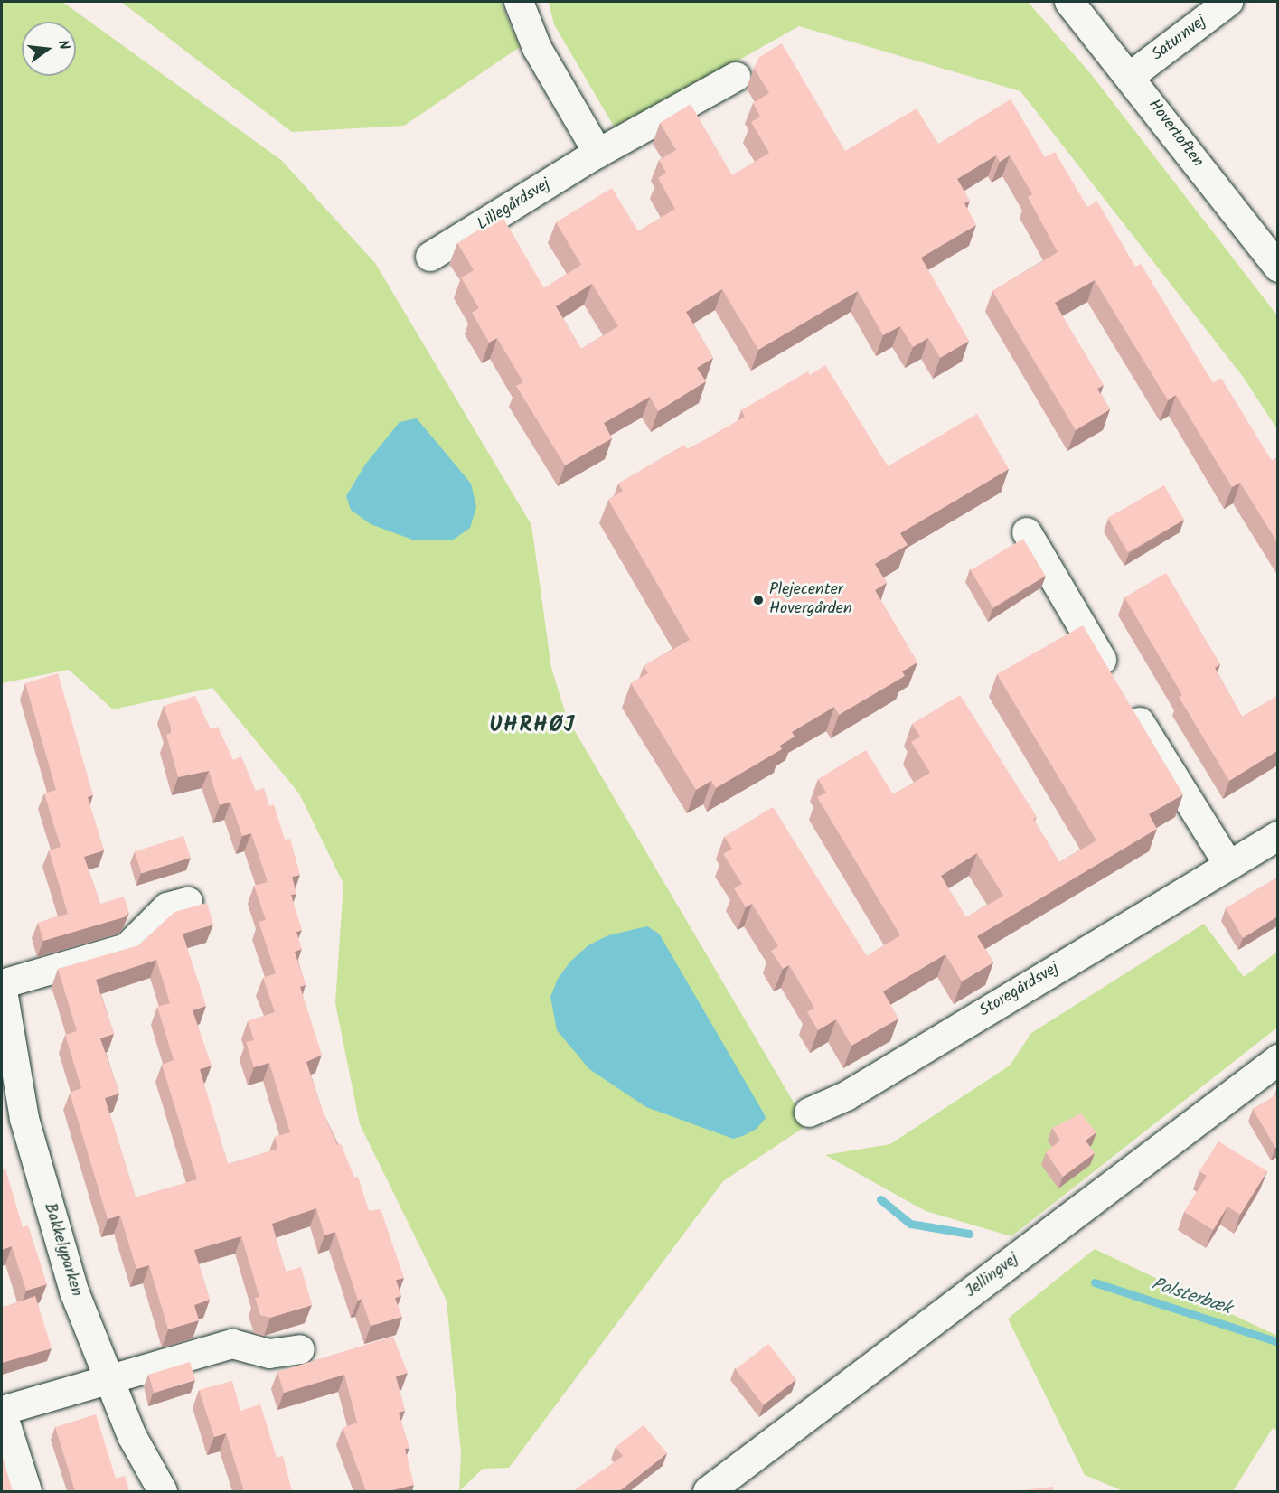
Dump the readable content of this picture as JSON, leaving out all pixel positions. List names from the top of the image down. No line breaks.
{"streets":{"main road":["Jellingvej"],"street":["Saturnvej","Hovertoften","Lillegårdsvej","Storegårdsvej","Bakkelyparken"]},"crossings":[["Saturnvej","Hovertoften"]],"districts":["UHRHØJ"],"water":["Polsterbæk"],"places":["Plejecenter Hovergården"],"north":"right"}
